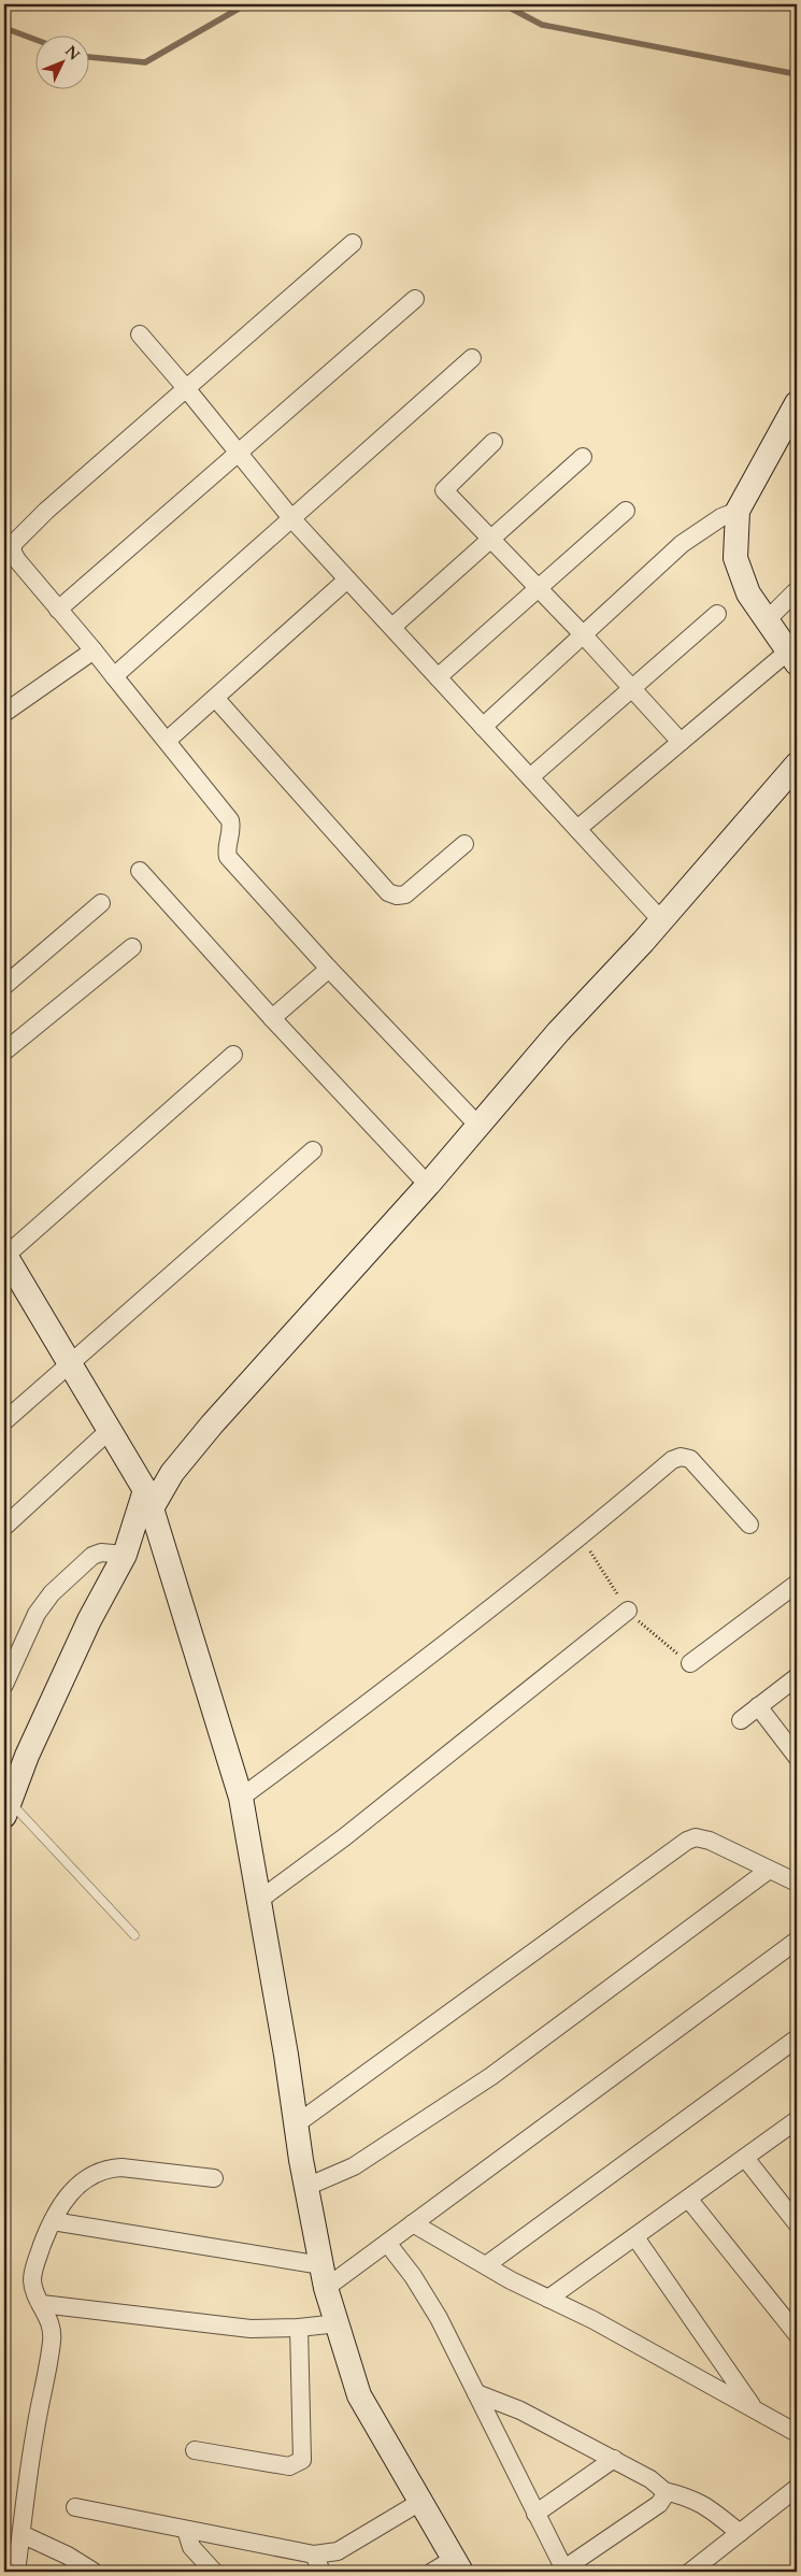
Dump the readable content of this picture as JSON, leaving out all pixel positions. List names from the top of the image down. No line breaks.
{"north":"top right"}
